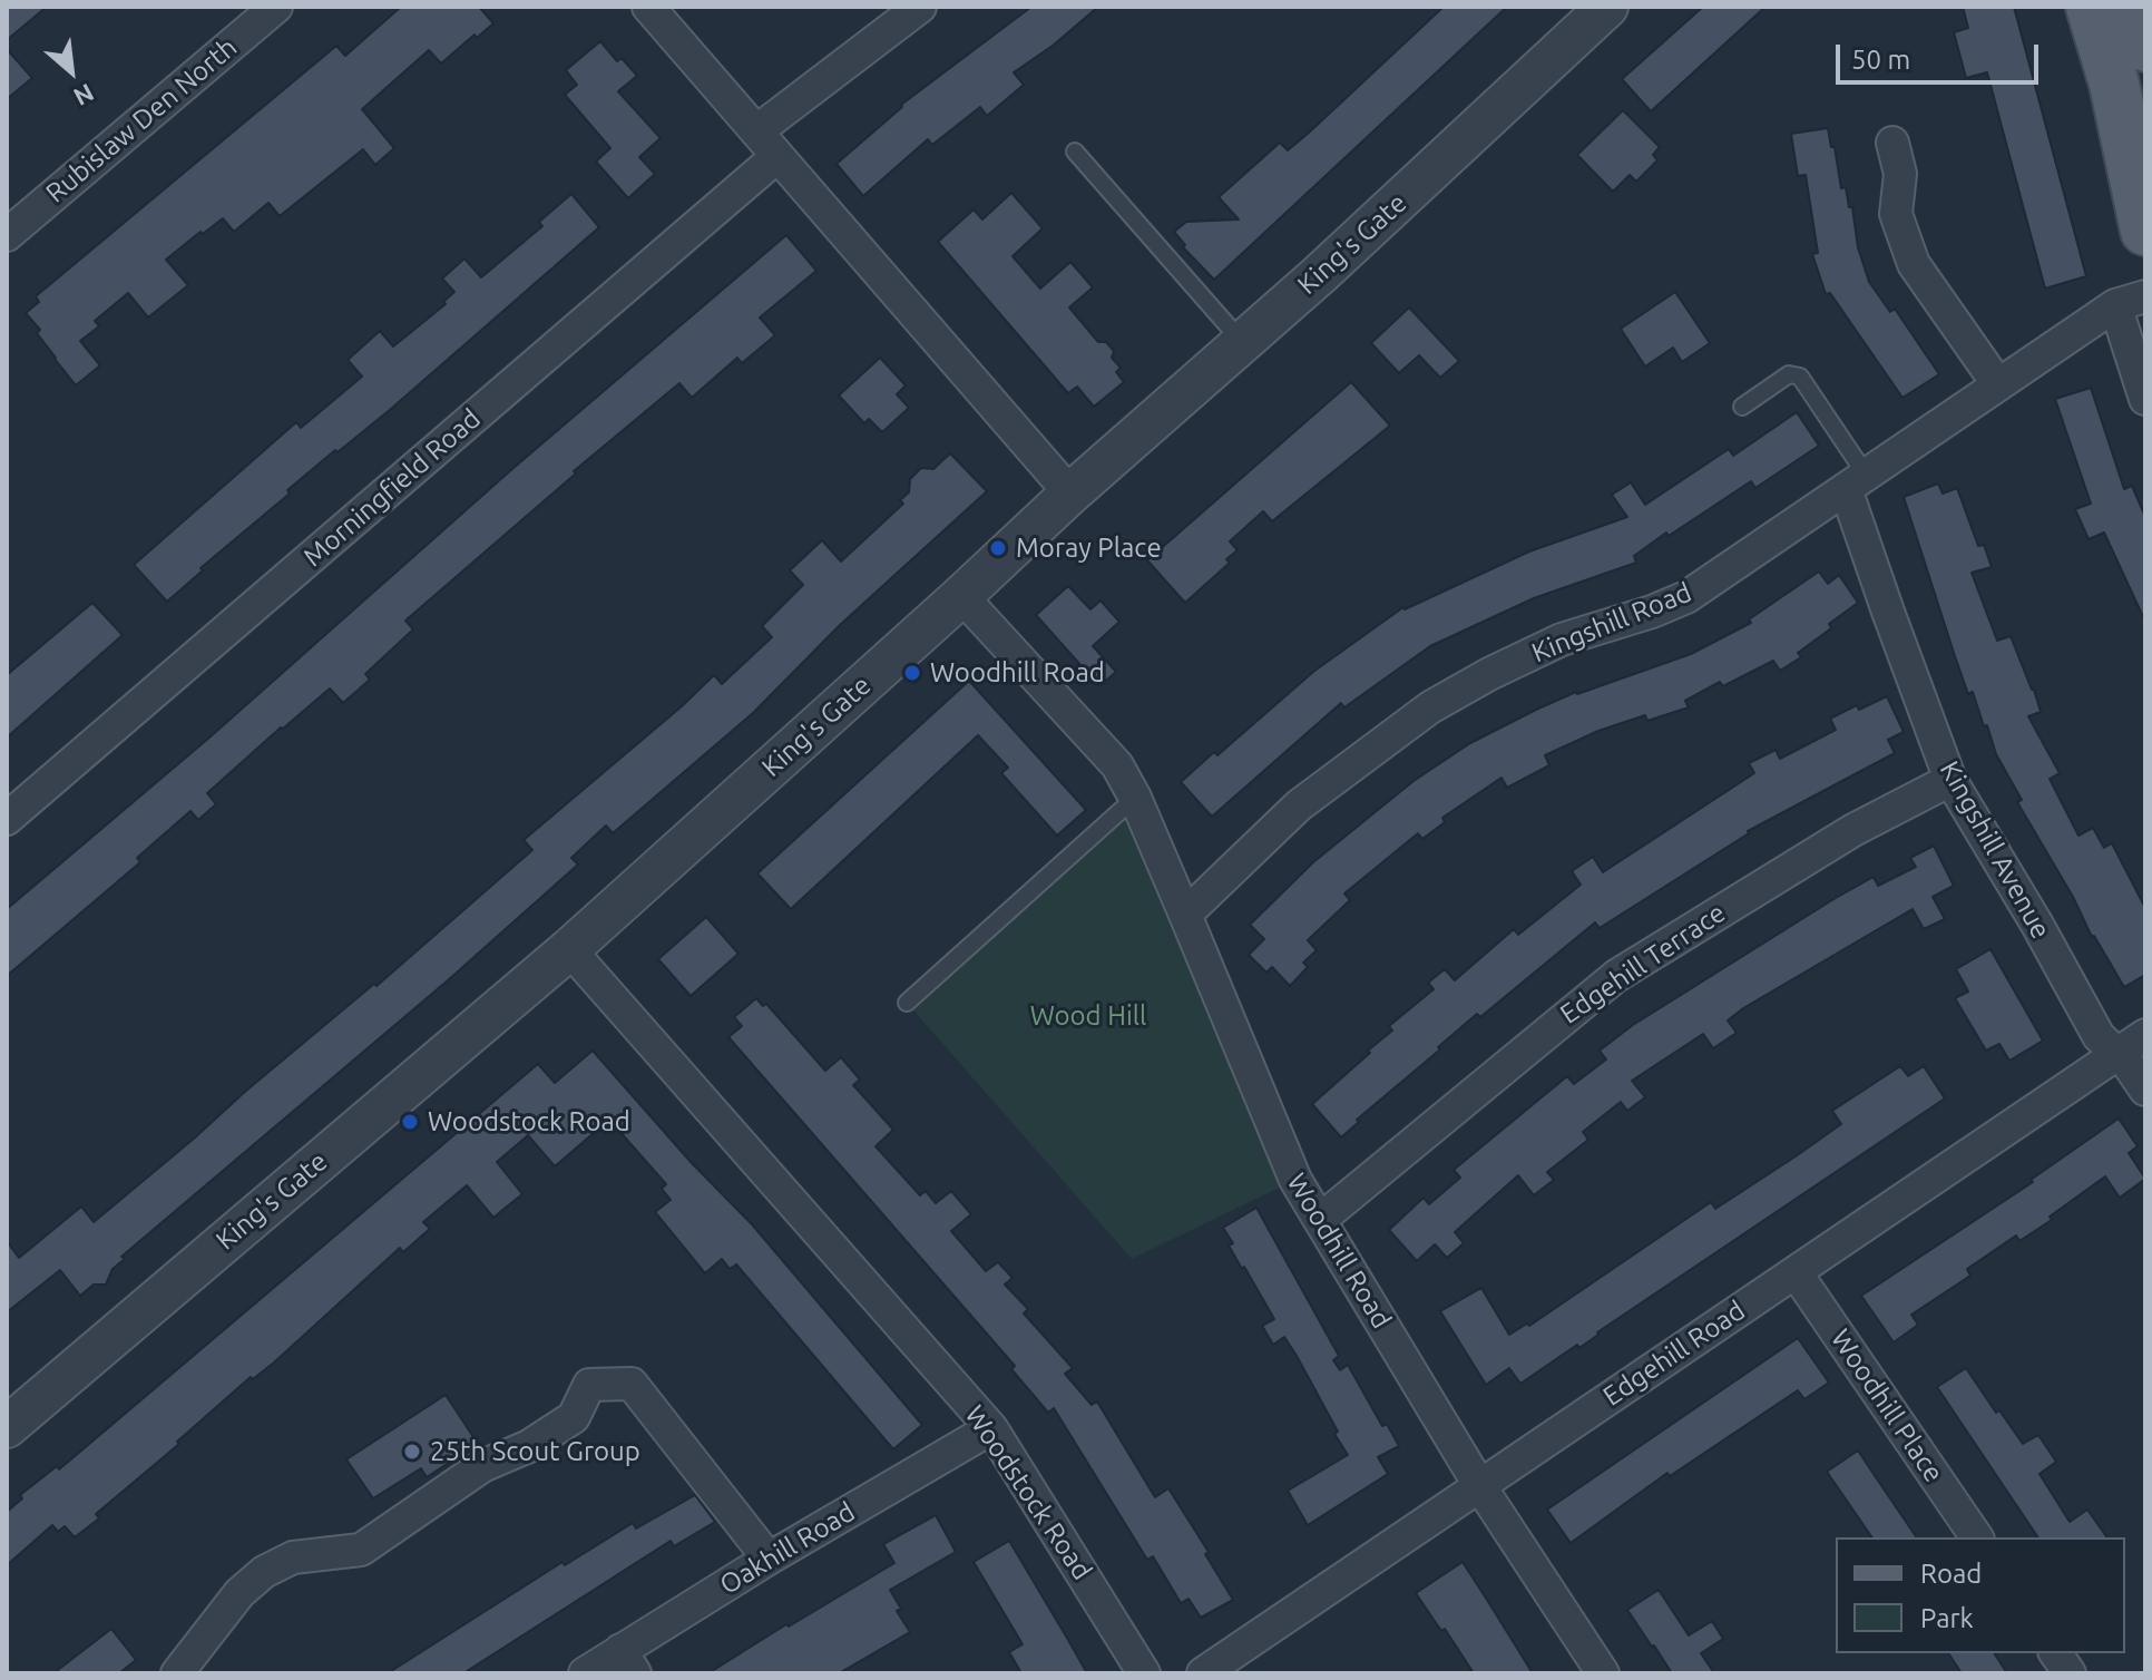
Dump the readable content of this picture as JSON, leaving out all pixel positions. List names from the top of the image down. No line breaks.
{"streets":{"street":["Rubislaw Den North","King's Gate","Morningfield Road","Kingshill Road","Kingshill Avenue","Edgehill Terrace","Woodhill Road","Edgehill Road","Woodhill Place","Woodstock Road","Oakhill Road"]},"crossings":[["King's Gate","Woodhill Road"],["King's Gate","Woodstock Road"],["Kingshill Road","Kingshill Avenue"],["Kingshill Road","Woodhill Road"],["Kingshill Avenue","Edgehill Terrace"],["Kingshill Avenue","Edgehill Road"],["Edgehill Terrace","Woodhill Road"],["Woodhill Road","Edgehill Road"],["Edgehill Road","Woodhill Place"],["Woodstock Road","Oakhill Road"]],"parks":["Wood Hill"],"places":["Moray Place","Woodhill Road","Woodstock Road","25th Scout Group"],"legend":["Road","Park"],"scale_bar":"50 m","north":"bottom right"}
